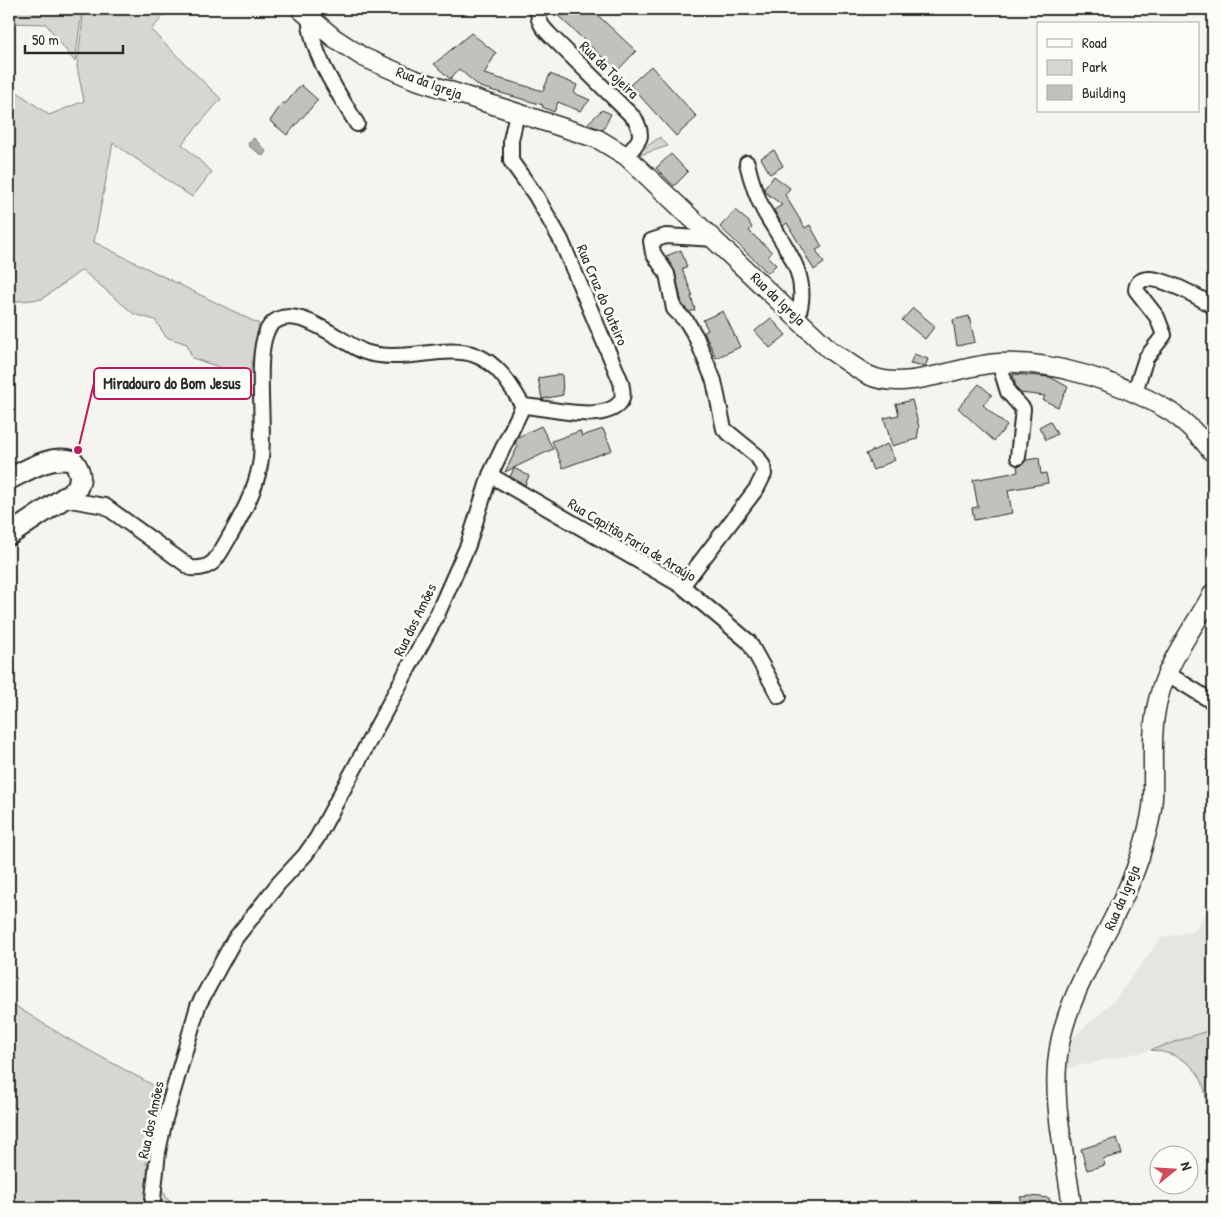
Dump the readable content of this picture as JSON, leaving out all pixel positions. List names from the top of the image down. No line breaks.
{"streets":{"street":["Rua da Tojeira","Rua da Igreja","Rua Cruz do Outeiro","Rua Capitão Faria de Araújo","Rua dos Amões"]},"crossings":[["Rua da Tojeira","Rua da Igreja"],["Rua da Igreja","Rua Cruz do Outeiro"],["Rua Cruz do Outeiro","Rua dos Amões"],["Rua Capitão Faria de Araújo","Rua dos Amões"]],"places":["Miradouro do Bom Jesus"],"legend":["Road","Park","Building"],"scale_bar":"50 m","north":"right"}
